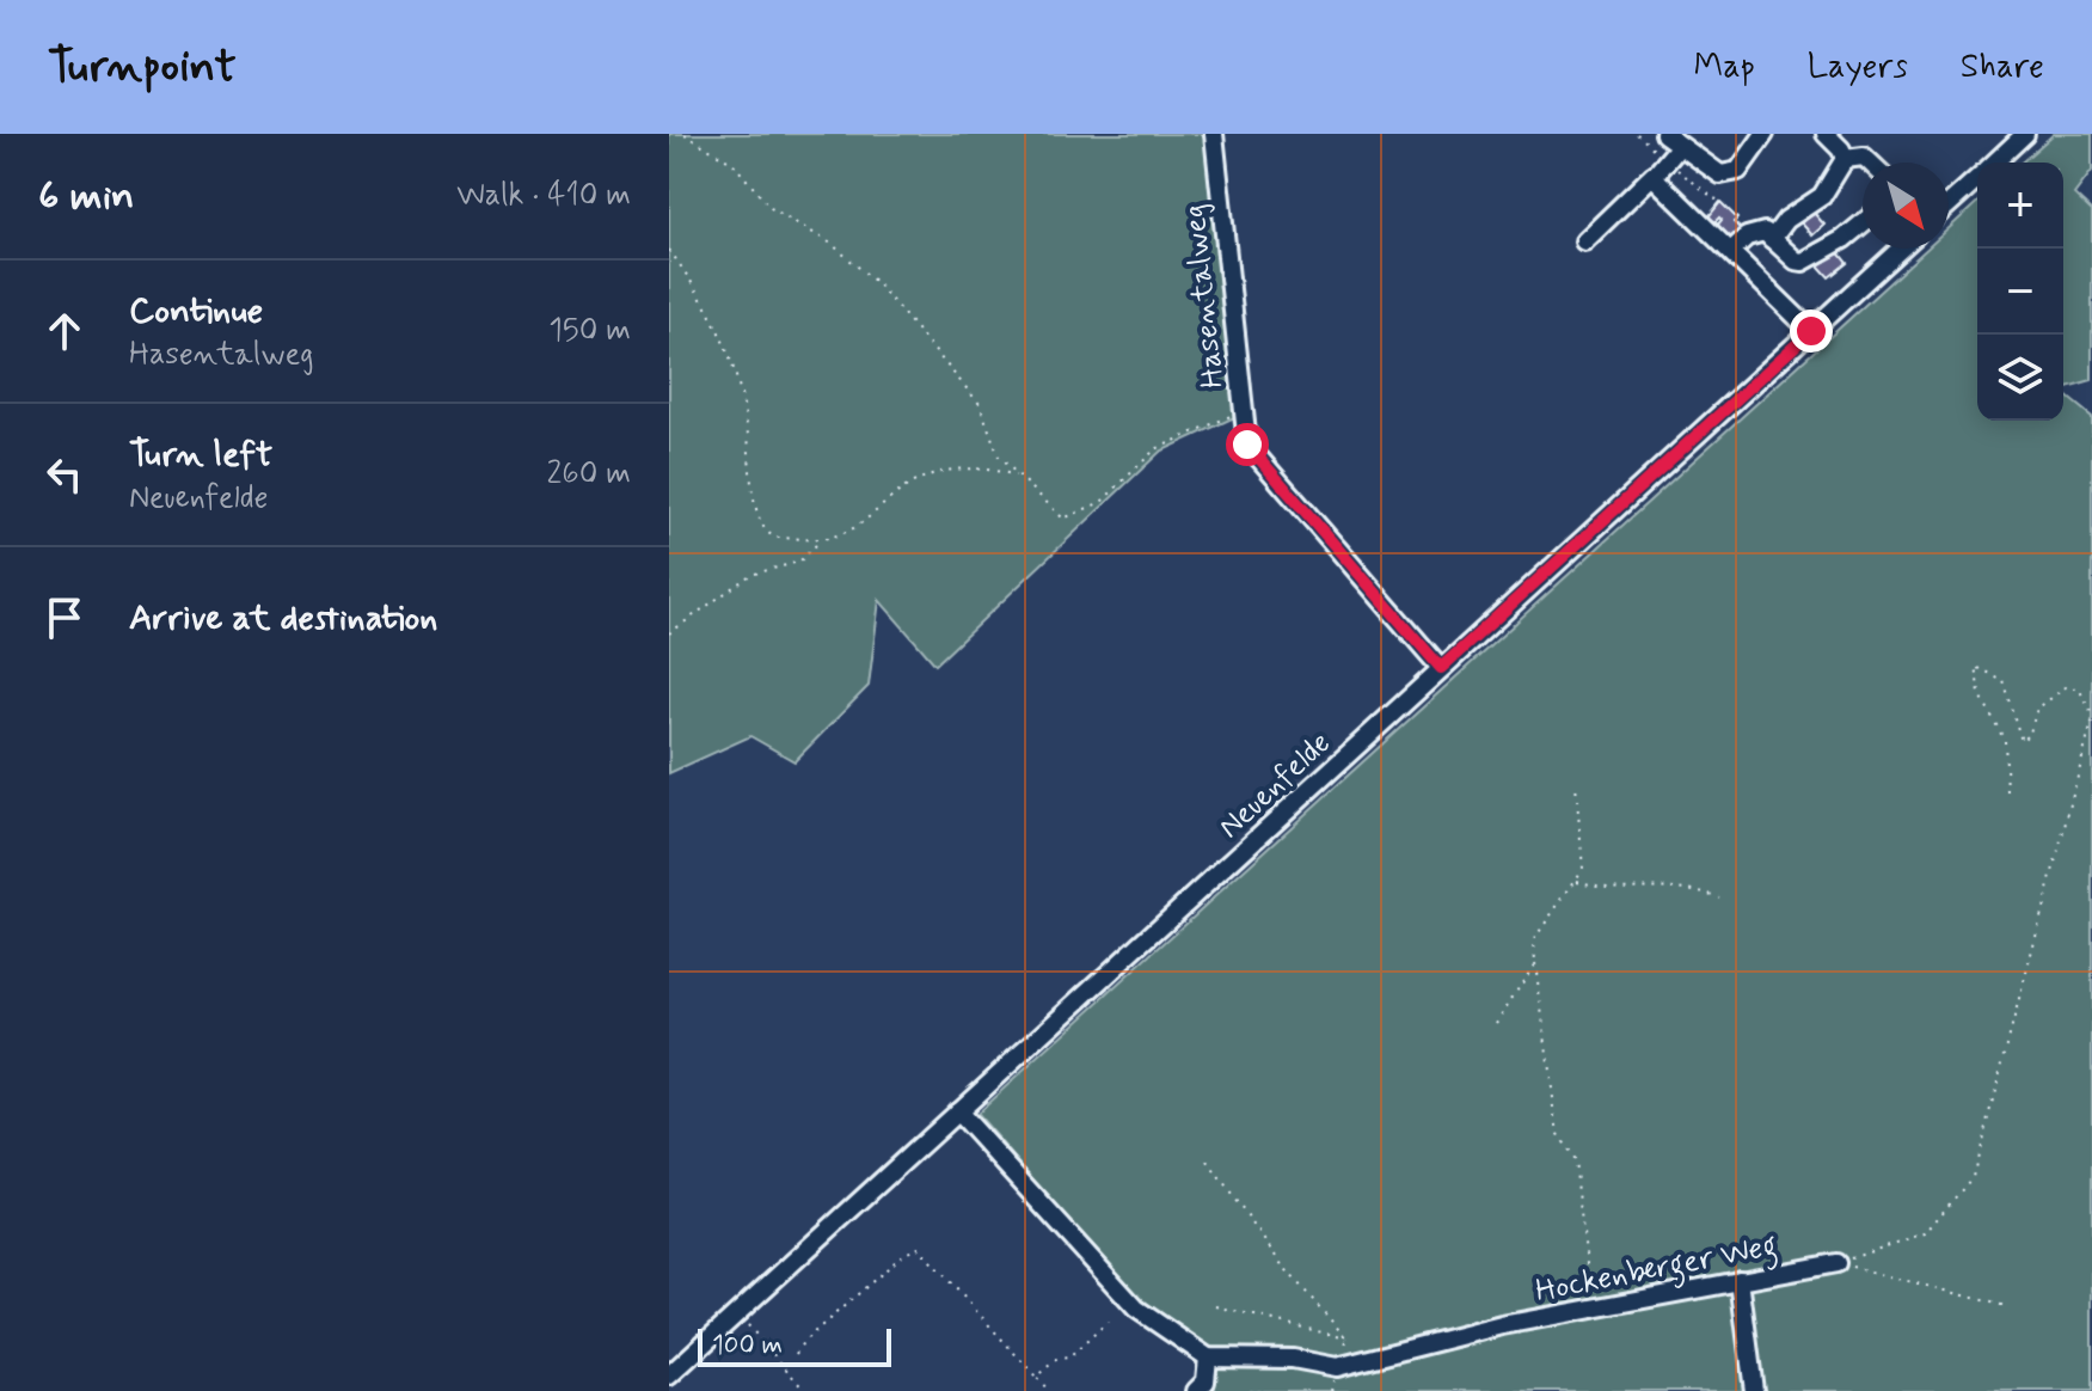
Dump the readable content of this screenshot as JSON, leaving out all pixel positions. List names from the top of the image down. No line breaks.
{"streets":{"street":["Hasentalweg","Neuenfelde","Hockenberger Weg"]},"crossings":[["Hasentalweg","Neuenfelde"]],"scale_bar":"100 m","north":"bottom right","page":{"header":"Turnpoint","nav":["Map","Layers","Share"],"heading":["6 min","Walk · 410 m"],"map_buttons":["+","−"],"list":[["Continue","Hasentalweg","150 m"],["Turn left","Neuenfelde","260 m"],"Arrive at destination"],"scale":"100 m"}}
